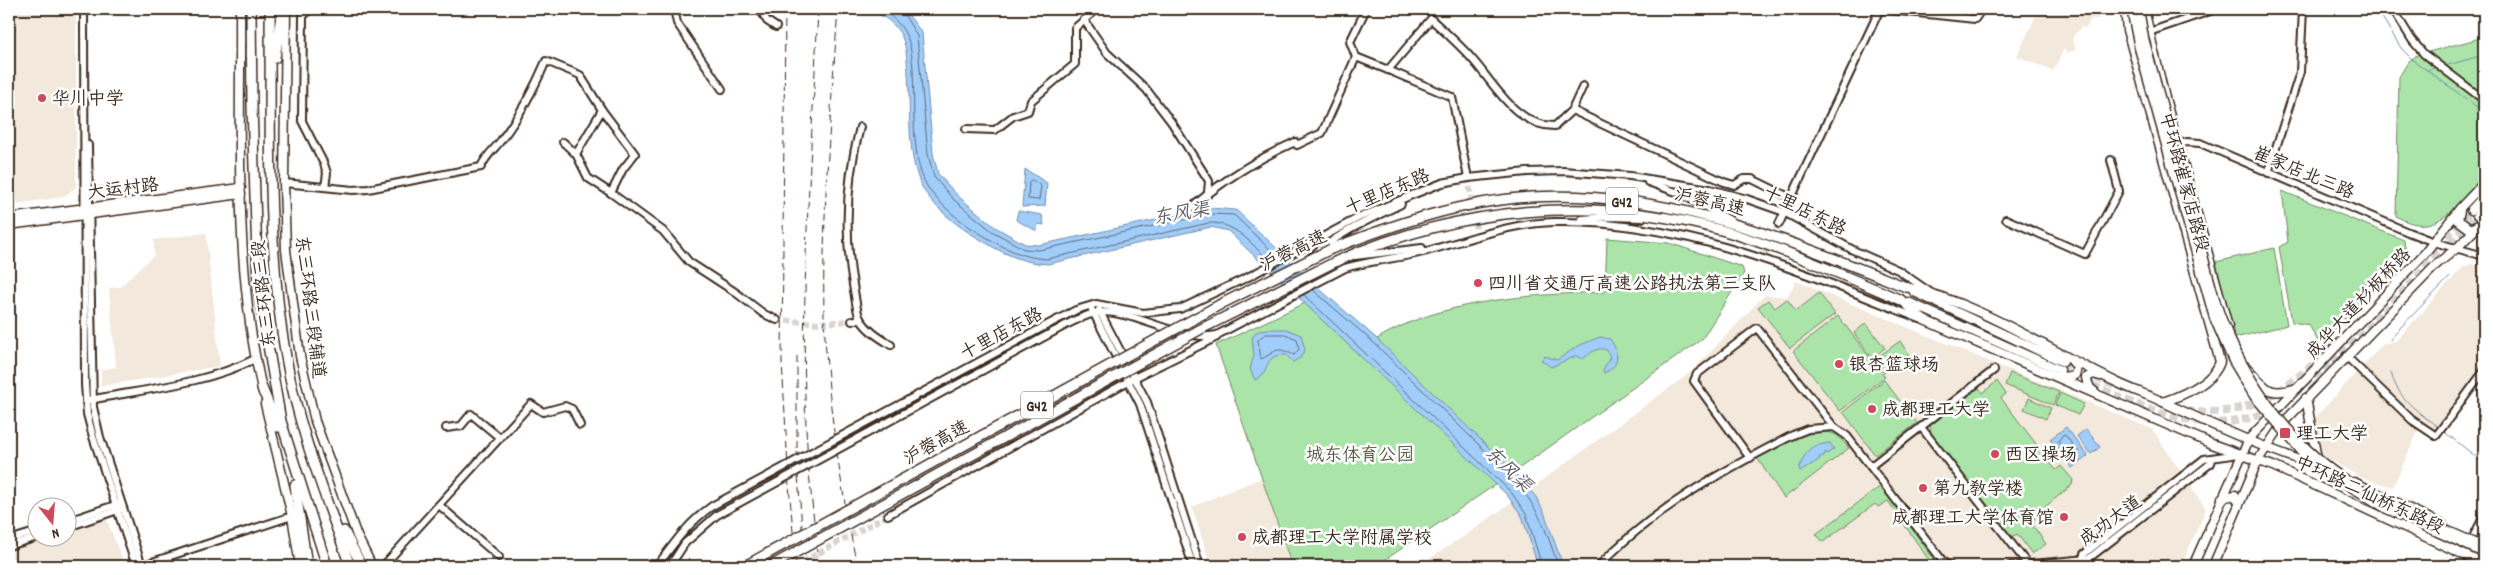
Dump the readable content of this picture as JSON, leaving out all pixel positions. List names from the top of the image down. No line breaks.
{"streets":{"highway":["G42","沪蓉高速","东三环路三段"],"main road":["中环路崔家店路段","大运村路","成华大道杉板桥路","东三环路三段辅道","中环路二仙桥东路段"],"street":["崔家店北三路","十里店东路","成功大道"]},"crossings":[["崔家店北三路","中环路崔家店路段"],["崔家店北三路","成华大道杉板桥路"],["中环路崔家店路段","成华大道杉板桥路"],["中环路崔家店路段","中环路二仙桥东路段"],["成华大道杉板桥路","中环路二仙桥东路段"],["成华大道杉板桥路","成功大道"],["中环路二仙桥东路段","成功大道"]],"water":["东风渠"],"parks":["城东体育公园"],"places":{"other":["华川中学","四川省交通厅高速公路执法第三支队","银杏篮球场","成都理工大学","西区操场","第九教学楼","成都理工大学体育馆","成都理工大学附属学校"],"transit":["理工大学"]},"north":"bottom"}
